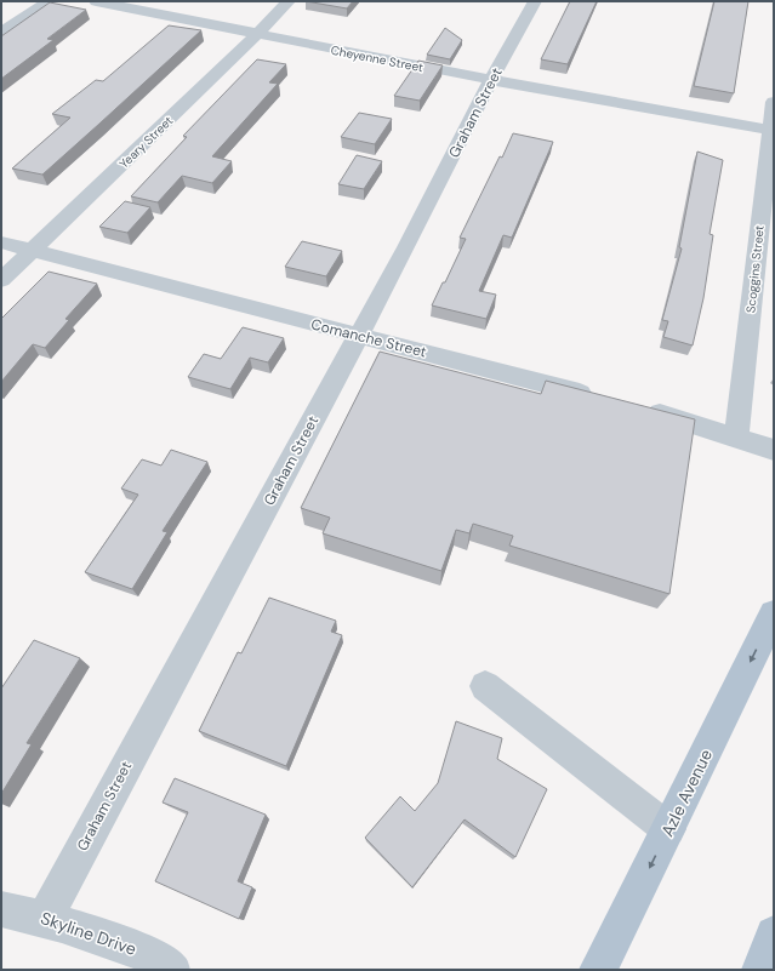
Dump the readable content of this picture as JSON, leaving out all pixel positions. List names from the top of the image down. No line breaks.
{"streets":{"main road":["Azle Avenue"],"street":["Cheyenne Street","Graham Street","Yeary Street","Scoggins Street","Comanche Street","Skyline Drive"]},"crossings":[["Cheyenne Street","Graham Street"],["Cheyenne Street","Yeary Street"],["Cheyenne Street","Scoggins Street"],["Graham Street","Comanche Street"],["Graham Street","Skyline Drive"],["Yeary Street","Comanche Street"]],"one_way":["Azle Avenue"]}
